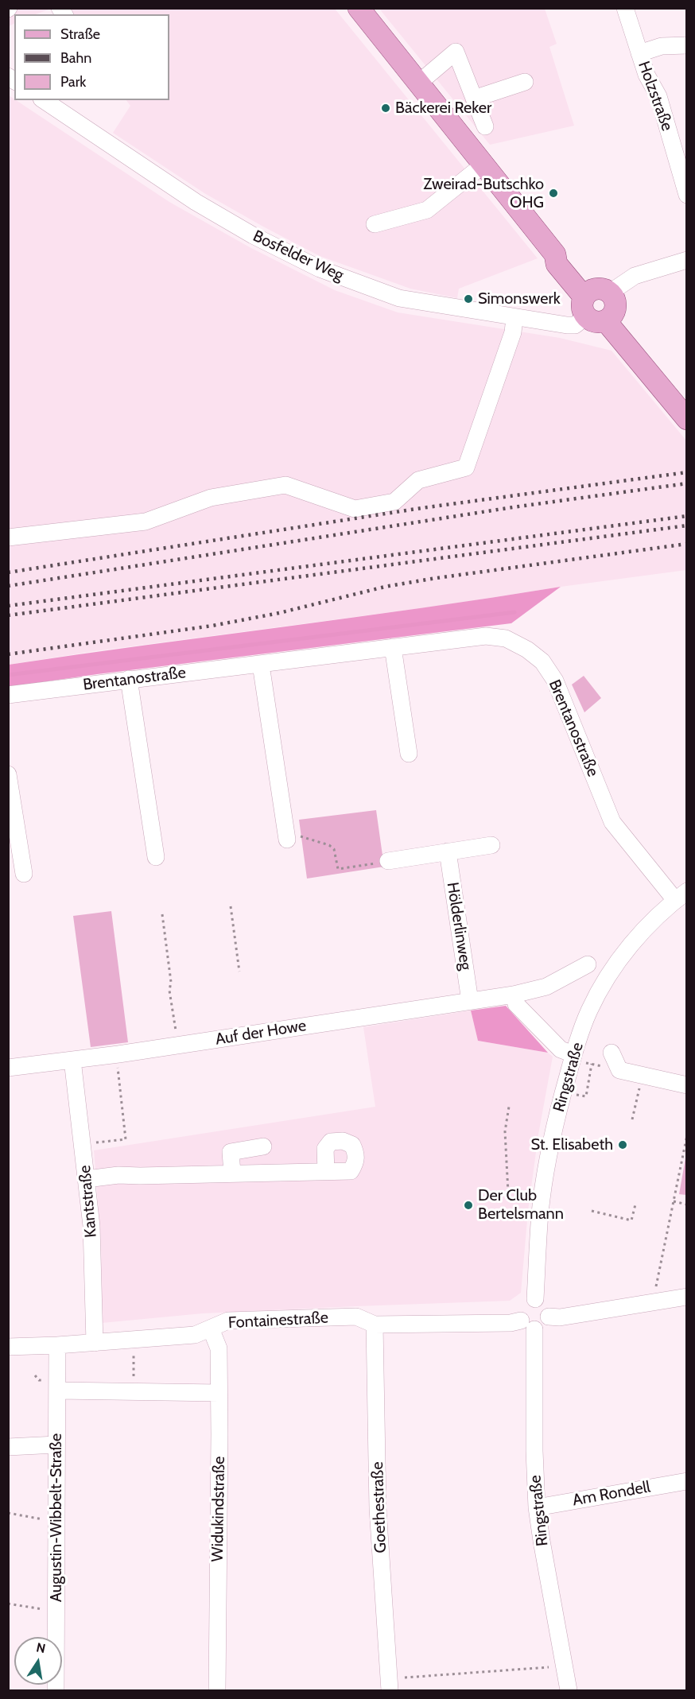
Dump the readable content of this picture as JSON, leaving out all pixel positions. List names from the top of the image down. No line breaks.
{"streets":{"street":["Holzstraße","Bosfelder Weg","Brentanostraße","Hölderlinweg","Auf der Howe","Ringstraße","Kantstraße","Fontainestraße","Am Rondell","Goethestraße","Widukindstraße","Augustin-Wibbelt-Straße"]},"crossings":[["Brentanostraße","Ringstraße"],["Hölderlinweg","Auf der Howe"],["Auf der Howe","Kantstraße"],["Ringstraße","Fontainestraße"],["Ringstraße","Am Rondell"],["Kantstraße","Fontainestraße"],["Fontainestraße","Goethestraße"],["Fontainestraße","Widukindstraße"],["Fontainestraße","Augustin-Wibbelt-Straße"]],"places":["Bäckerei Reker","Zweirad-Butschko OHG","Simonswerk","St. Elisabeth","Der Club Bertelsmann"],"legend":["Straße","Bahn","Park"],"north":"top"}
